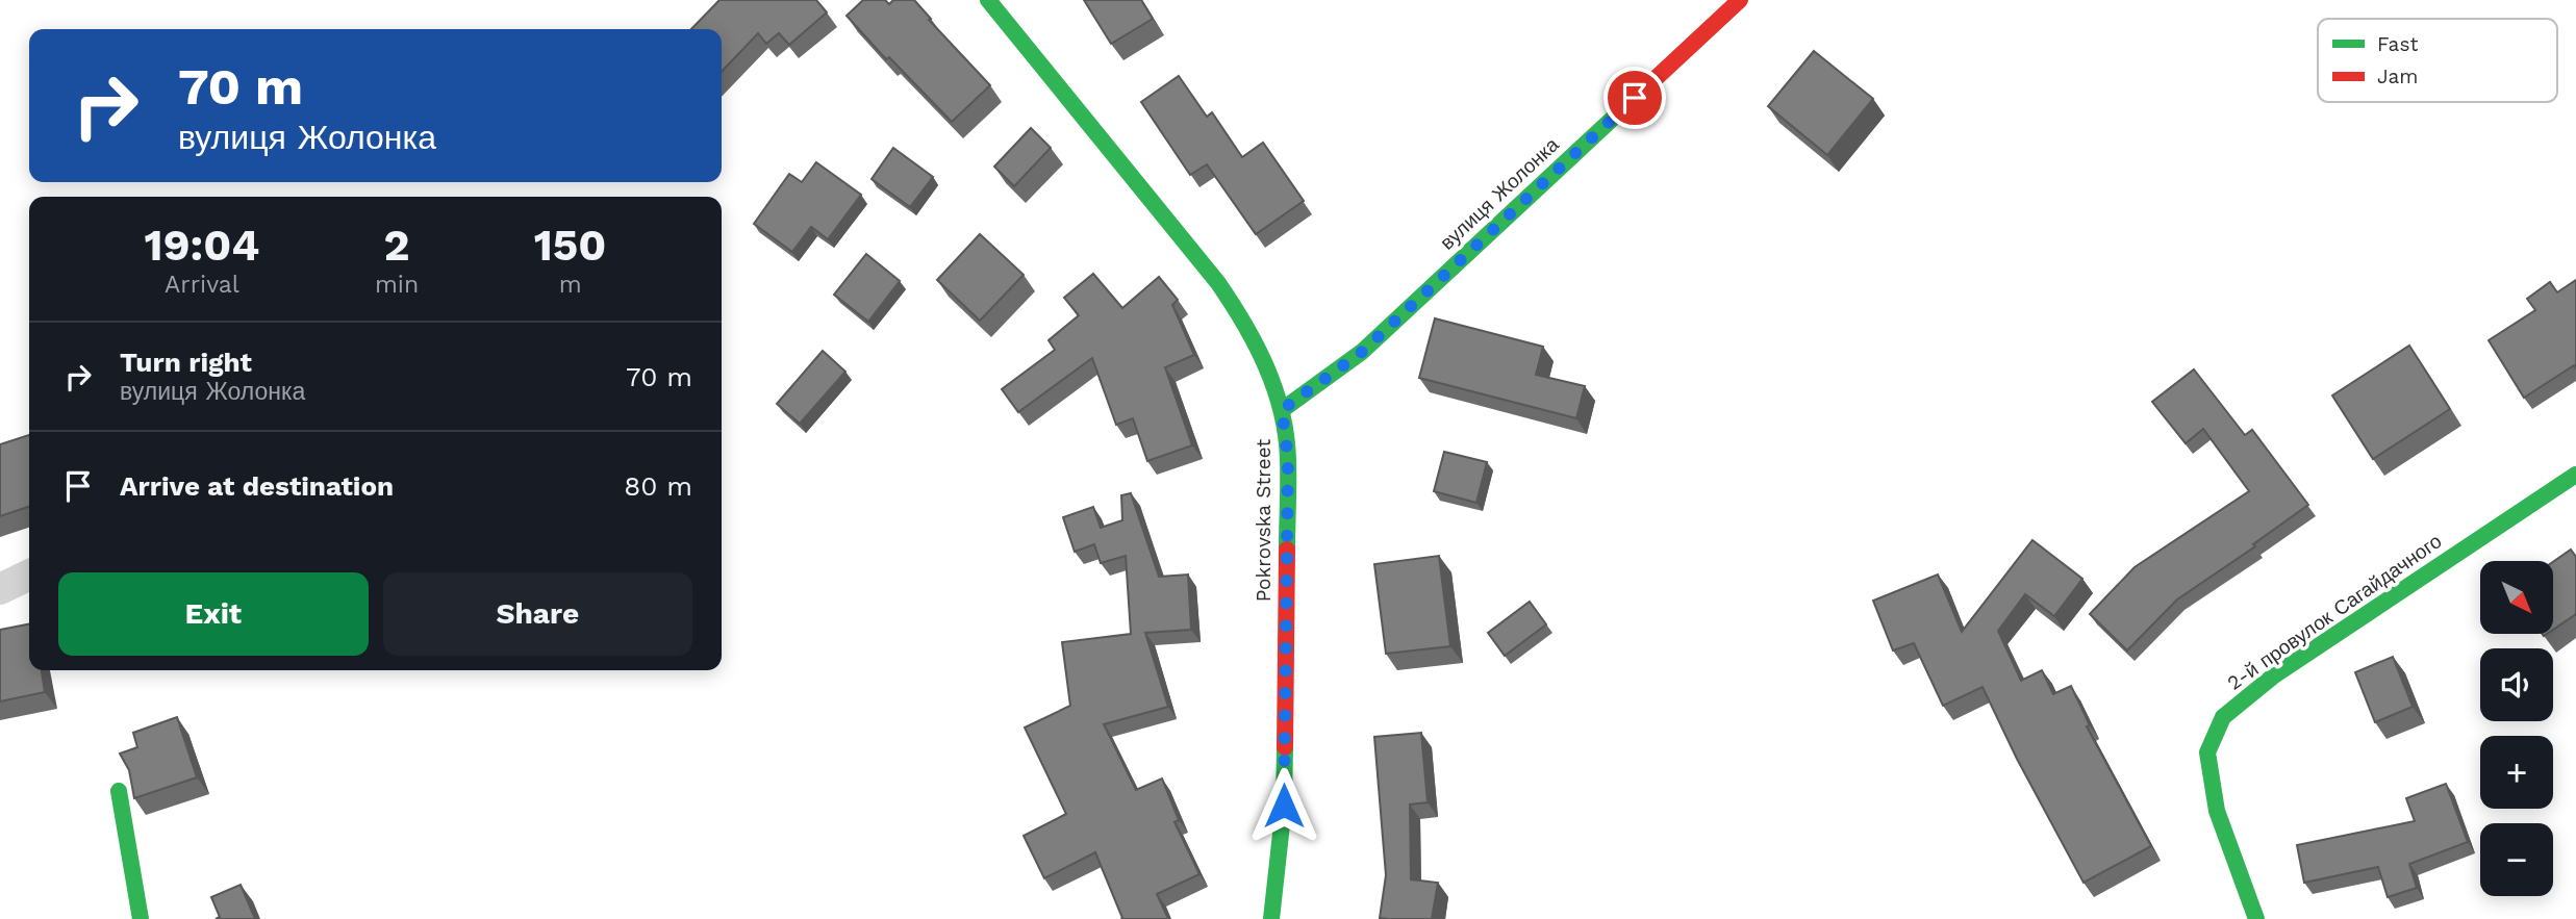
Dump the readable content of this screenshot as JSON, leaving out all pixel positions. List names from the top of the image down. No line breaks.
{"streets":{"street":["вулиця Жолонка","Pokrovska Street","2-й провулок Сагайдачного"]},"crossings":[["вулиця Жолонка","Pokrovska Street"]],"legend":["Fast","Jam"],"north":"bottom right","page":{"turn":["70 m","вулиця Жолонка"],"eta":["19:04","Arrival","2","min","150","m"],"list":[{"name":"Turn right","note":"вулиця Жолонка","value":"70 m"},{"name":"Arrive at destination","value":"80 m"}],"buttons":["Exit","Share"],"map_buttons":["+","−"]}}
